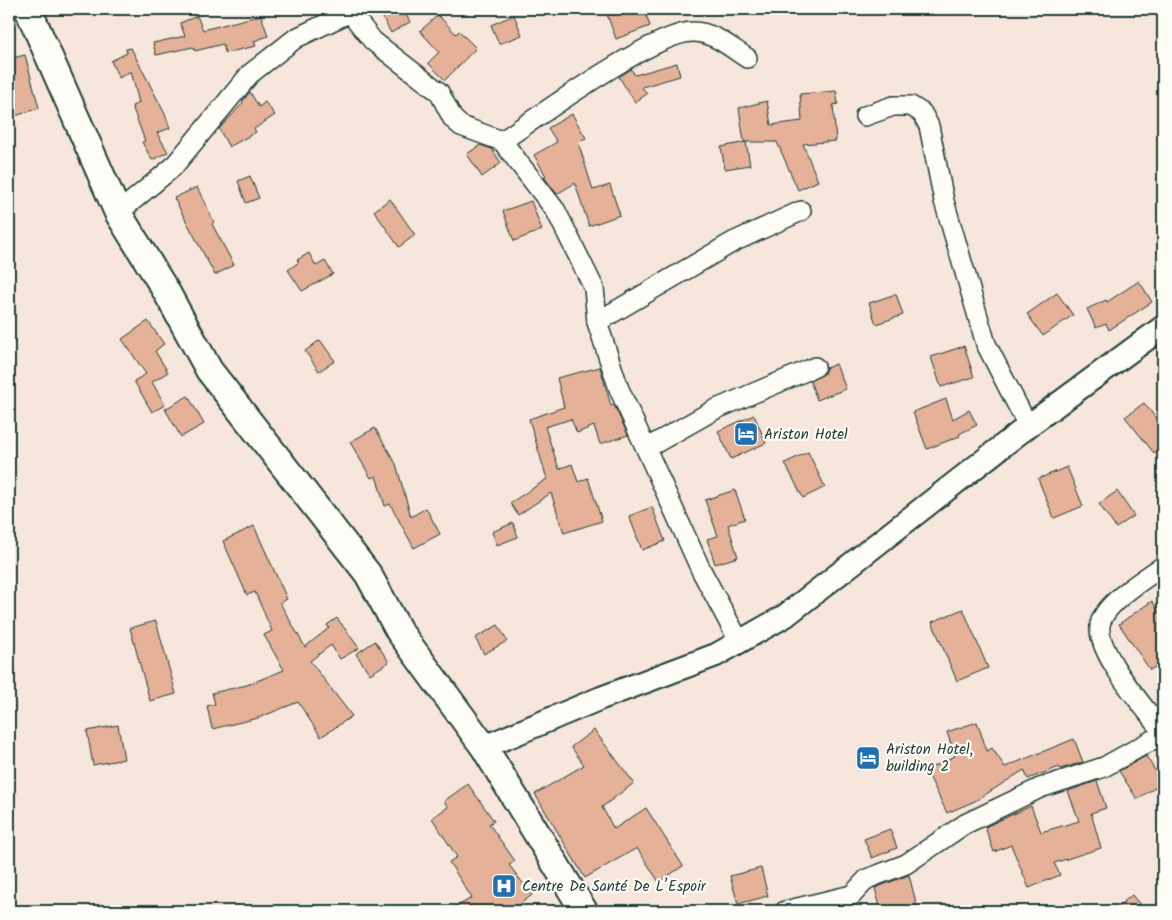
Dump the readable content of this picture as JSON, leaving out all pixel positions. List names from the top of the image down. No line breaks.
{"places":{"hotel":["Ariston Hotel","Ariston Hotel, building 2"],"hospital":["Centre De Santé De L’Espoir"]}}
